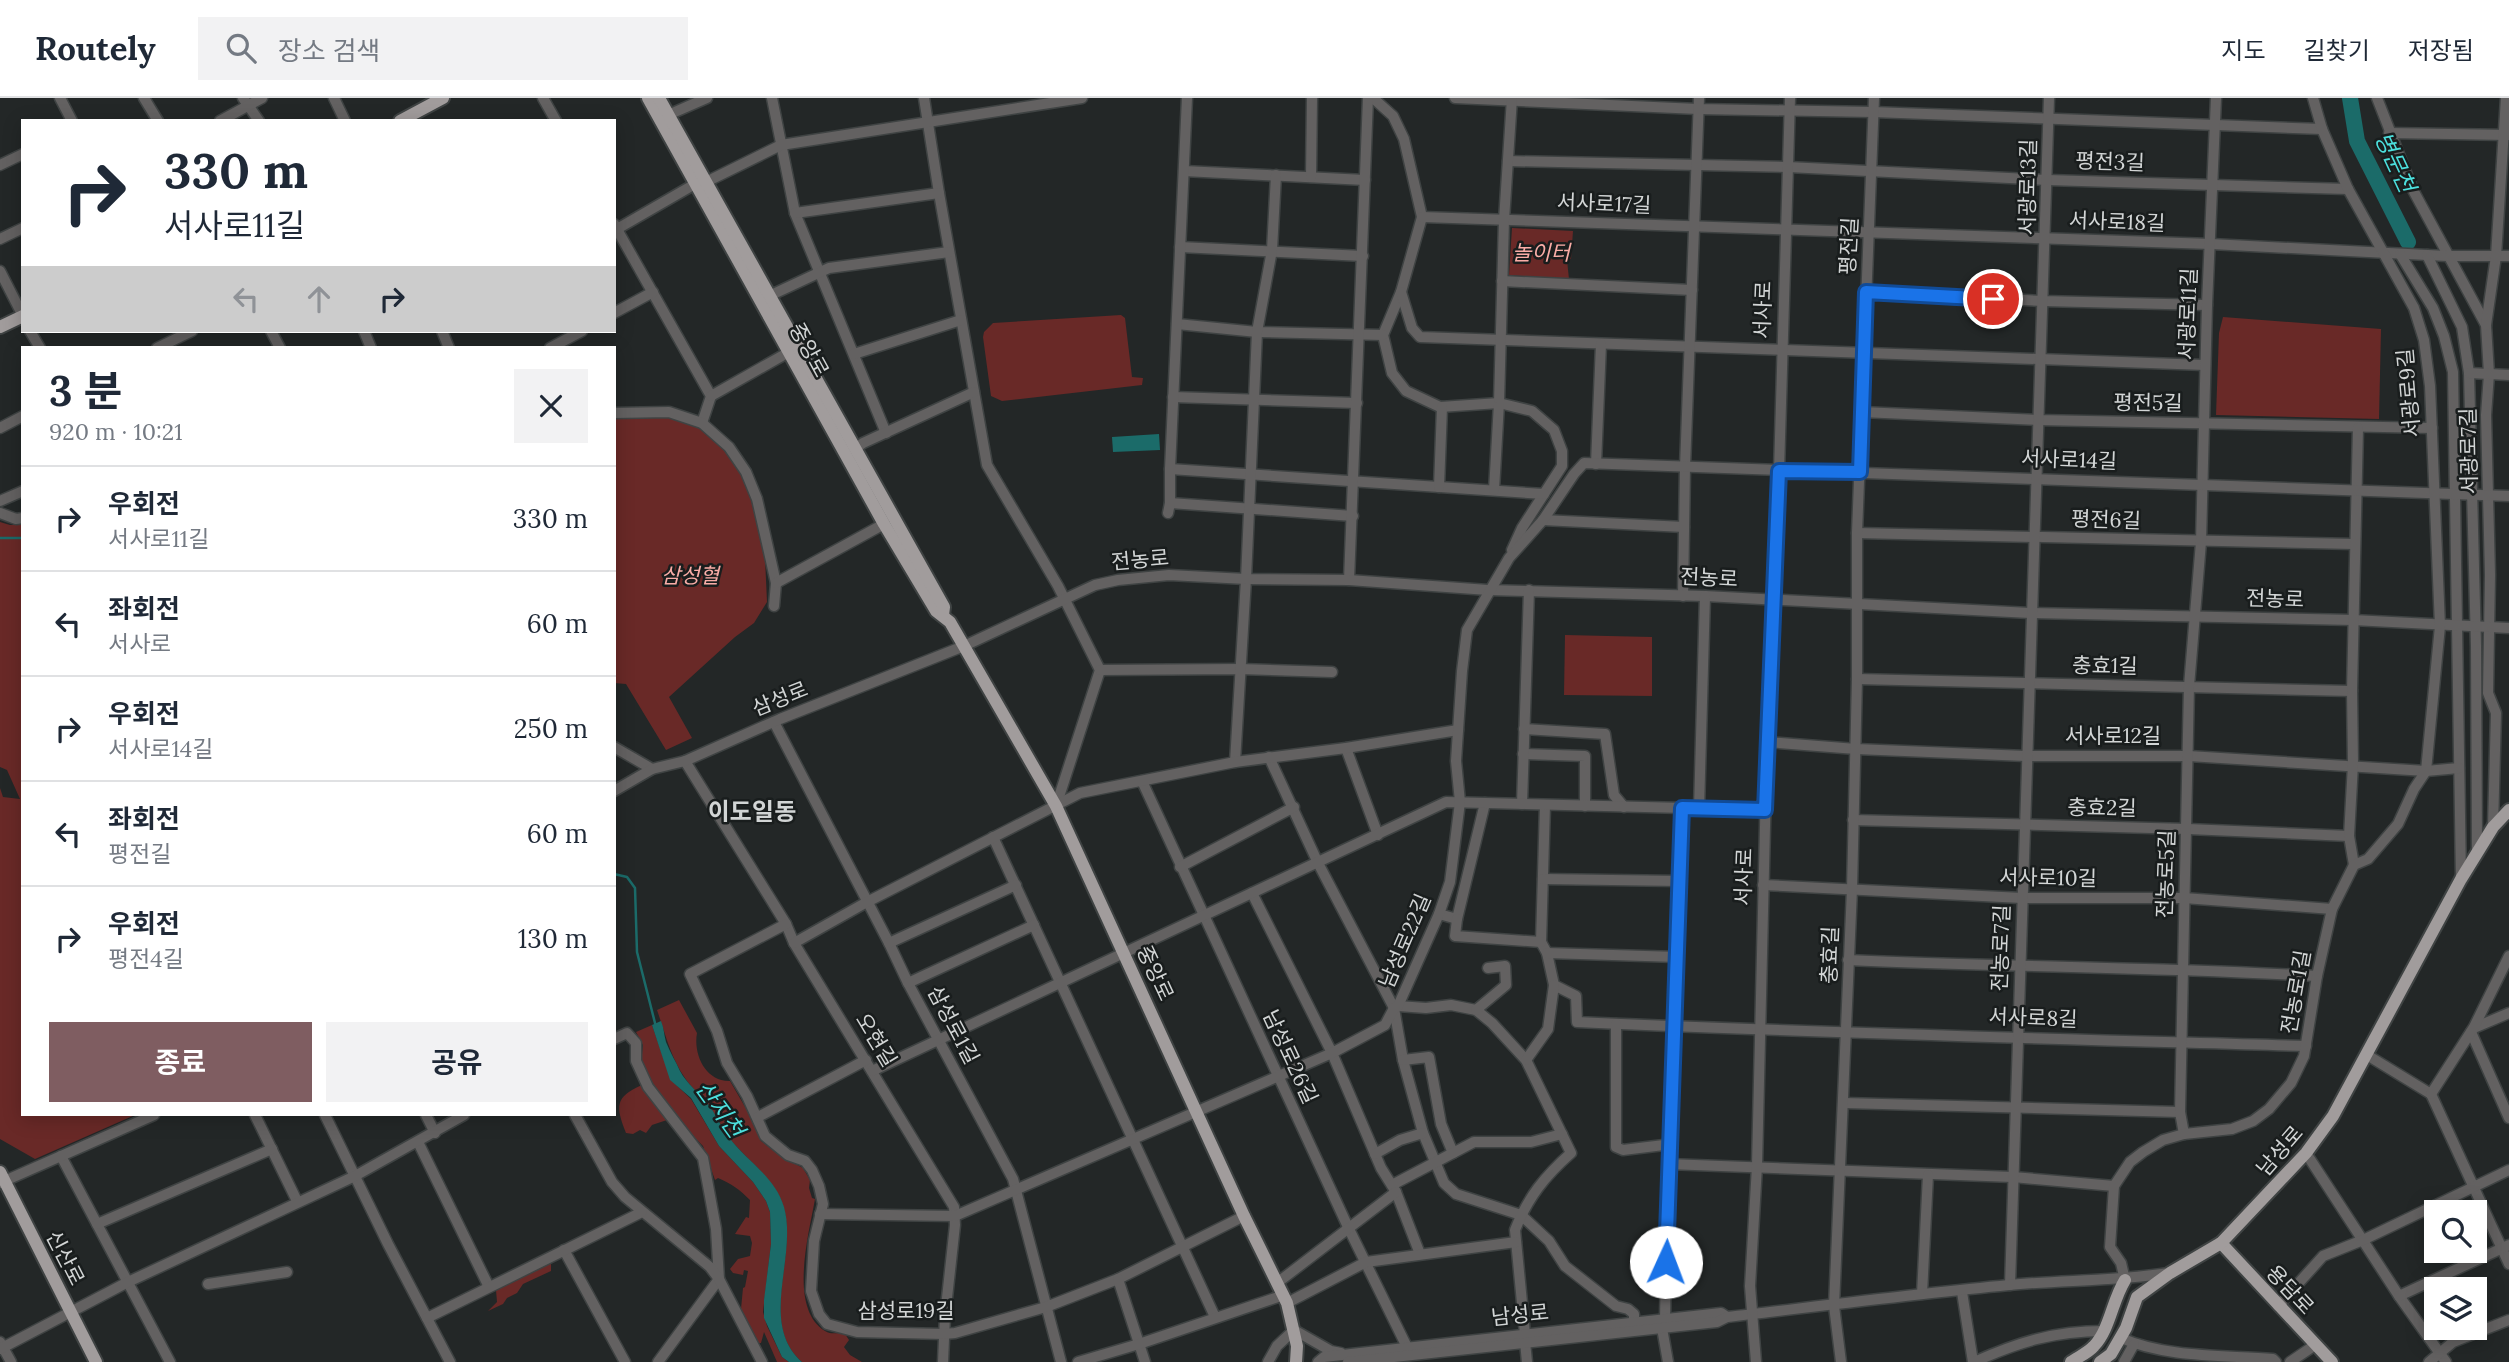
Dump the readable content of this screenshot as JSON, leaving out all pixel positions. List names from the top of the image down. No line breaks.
{"streets":{"main road":["중앙로","남성로","신산로","용담로"],"street":["평전3길","서광로13길","서사로17길","서사로18길","평전길","서사로","서광로11길","서광로9길","평전5길","서광로7길","서사로14길","평전6길","전농로","충효1길","삼성로","서사로12길","충효2길","전농로5길","서사로10길","남성로22길","전농로7길","충효길","전농로1길","서사로8길","삼성로1길","오현길","남성로26길","삼성로19길"]},"crossings":[["평전3길","서광로13길"],["평전3길","평전길"],["평전3길","서사로"],["평전3길","서광로11길"],["평전3길","서광로9길"],["서광로13길","서사로18길"],["서광로13길","평전5길"],["서광로13길","서사로14길"],["서광로13길","평전6길"],["서광로13길","전농로"],["서광로13길","전농로7길"],["서사로17길","서사로18길"],["서사로17길","서사로"],["서사로18길","평전길"],["서사로18길","서사로"],["서사로18길","서광로11길"],["서사로18길","서광로9길"],["서사로18길","서광로7길"],["평전길","평전5길"],["평전길","서사로14길"],["평전길","평전6길"],["평전길","전농로"],["평전길","충효길"],["서사로","서사로14길"],["서사로","전농로"],["서사로","서사로12길"],["서사로","서사로10길"],["서사로","서사로8길"],["서사로","남성로"],["서광로11길","평전5길"],["서광로11길","서사로14길"],["서광로11길","평전6길"],["서광로11길","전농로"],["서광로11길","전농로5길"],["중앙로","전농로"],["중앙로","삼성로"],["중앙로","삼성로19길"],["서광로9길","평전5길"],["서광로9길","서사로14길"],["서광로9길","전농로"],["서광로9길","전농로1길"],["서광로7길","서사로14길"],["서광로7길","전농로"],["서광로7길","남성로"],["전농로","삼성로"],["전농로","전농로5길"],["전농로","남성로22길"],["전농로","전농로7길"],["전농로","충효길"],["전농로","전농로1길"],["충효1길","전농로5길"],["충효1길","전농로7길"],["충효1길","충효길"],["삼성로","삼성로1길"],["삼성로","오현길"],["서사로12길","전농로5길"],["서사로12길","전농로7길"],["서사로12길","충효길"],["서사로12길","전농로1길"],["충효2길","전농로5길"],["충효2길","전농로7길"],["충효2길","충효길"],["전농로5길","서사로10길"],["전농로5길","전농로1길"],["전농로5길","서사로8길"],["서사로10길","전농로7길"],["서사로10길","충효길"],["서사로10길","전농로1길"],["남성로22길","남성로"],["전농로7길","서사로8길"],["전농로7길","남성로"],["충효길","서사로8길"],["충효길","남성로"],["전농로1길","서사로8길"],["삼성로1길","삼성로19길"],["오현길","삼성로19길"],["남성로26길","남성로"],["남성로","용담로"]],"districts":["이도일동"],"water":["병문천","산지천"],"parks":["놀이터","삼성혈"],"page":{"header":"Routely","search":"장소 검색","nav":["지도","길찾기","저장됨"],"turn":["330 m","서사로11길"],"heading":["3 분","920 m · 10:21"],"list":[{"name":"우회전","note":"서사로11길","value":"330 m"},{"name":"좌회전","note":"서사로","value":"60 m"},{"name":"우회전","note":"서사로14길","value":"250 m"},{"name":"좌회전","note":"평전길","value":"60 m"},{"name":"우회전","note":"평전4길","value":"130 m"}],"buttons":["종료","공유"]}}
